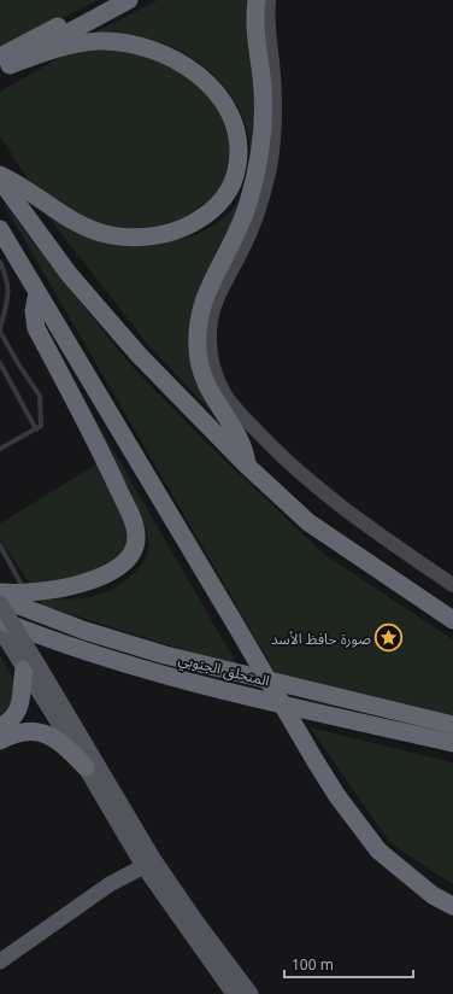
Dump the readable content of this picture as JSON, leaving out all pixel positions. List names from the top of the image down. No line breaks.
{"streets":{"highway":["المتحلق الجنوبي"]},"places":{"place":["صورة حافظ الأسد"]},"scale_bar":"100 m"}
